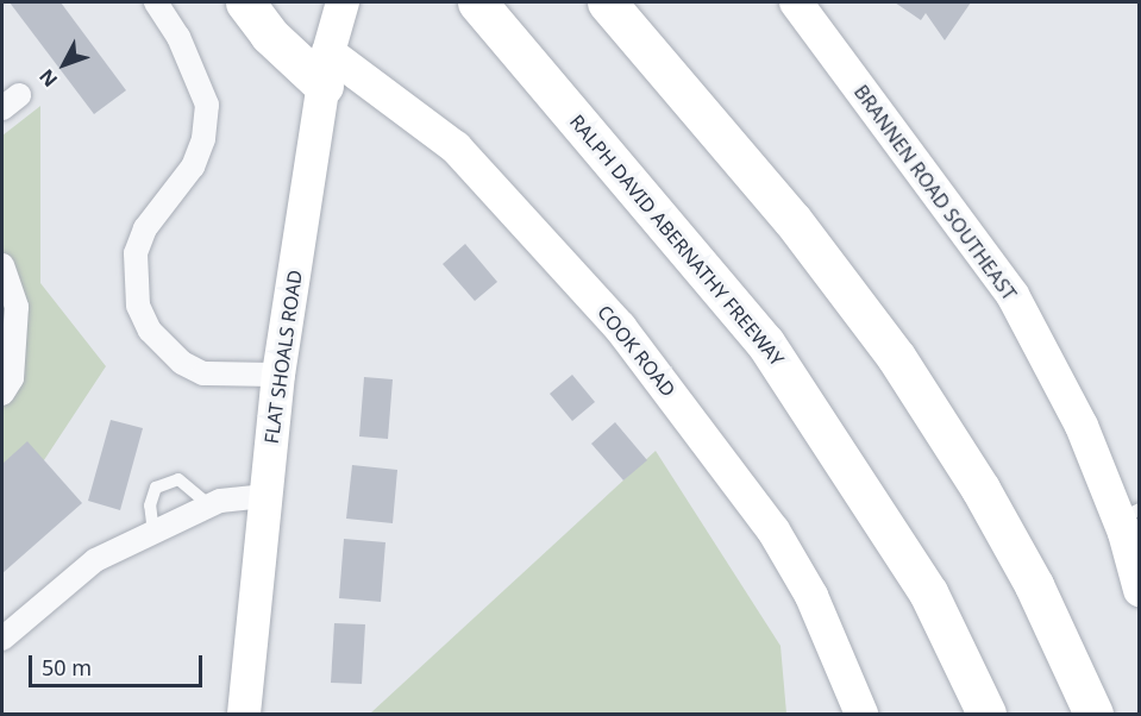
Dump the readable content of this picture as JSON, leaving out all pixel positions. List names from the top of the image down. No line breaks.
{"streets":{"highway":["RALPH DAVID ABERNATHY FREEWAY"],"main road":["BRANNEN ROAD SOUTHEAST","COOK ROAD","FLAT SHOALS ROAD"]},"crossings":[["COOK ROAD","FLAT SHOALS ROAD"]],"scale_bar":"50 m","north":"bottom left"}
